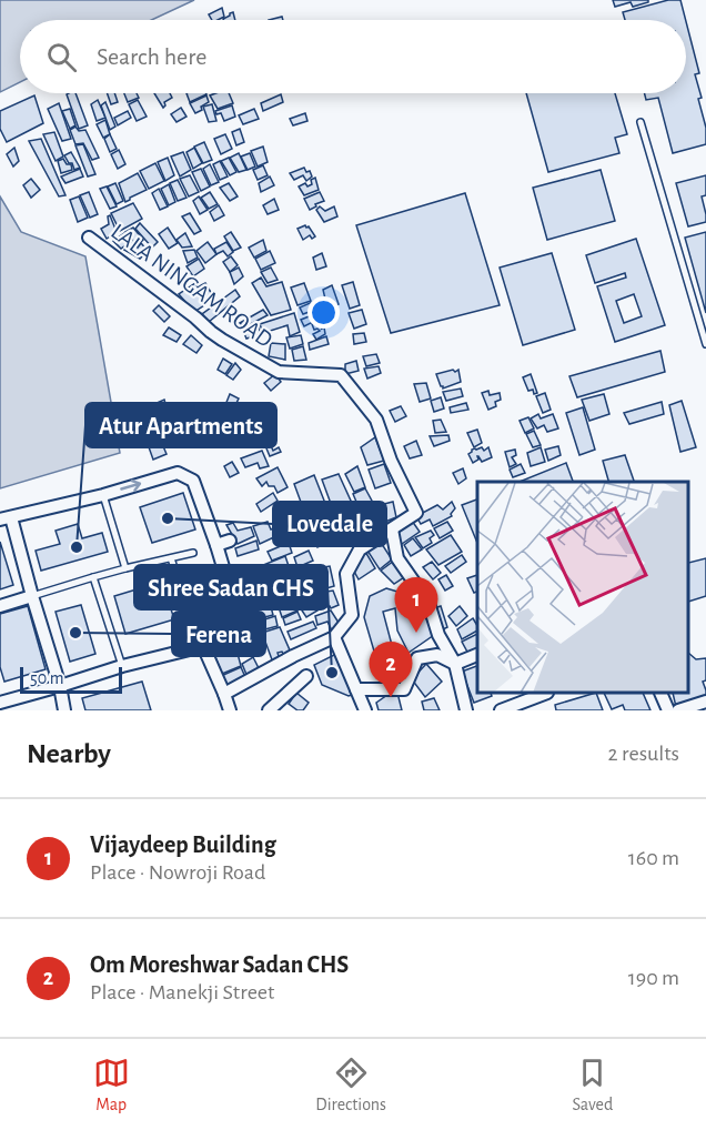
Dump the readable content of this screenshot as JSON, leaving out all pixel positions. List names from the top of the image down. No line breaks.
{"streets":{"street":["LALA NINGAM ROAD"]},"places":["Lovedale","Atur Apartments","Ferena","Shree Sadan CHS"],"scale_bar":"50 m","page":{"search":"Search here","pins":["1","2"],"scale":"50 m","heading":["Nearby","2 results"],"list":[{"mark":"1","name":"Vijaydeep Building","note":"Place · Nowroji Road","value":"160 m"},{"mark":"2","name":"Om Moreshwar Sadan CHS","note":"Place · Manekji Street","value":"190 m"}],"nav":["Map","Directions","Saved"]}}
